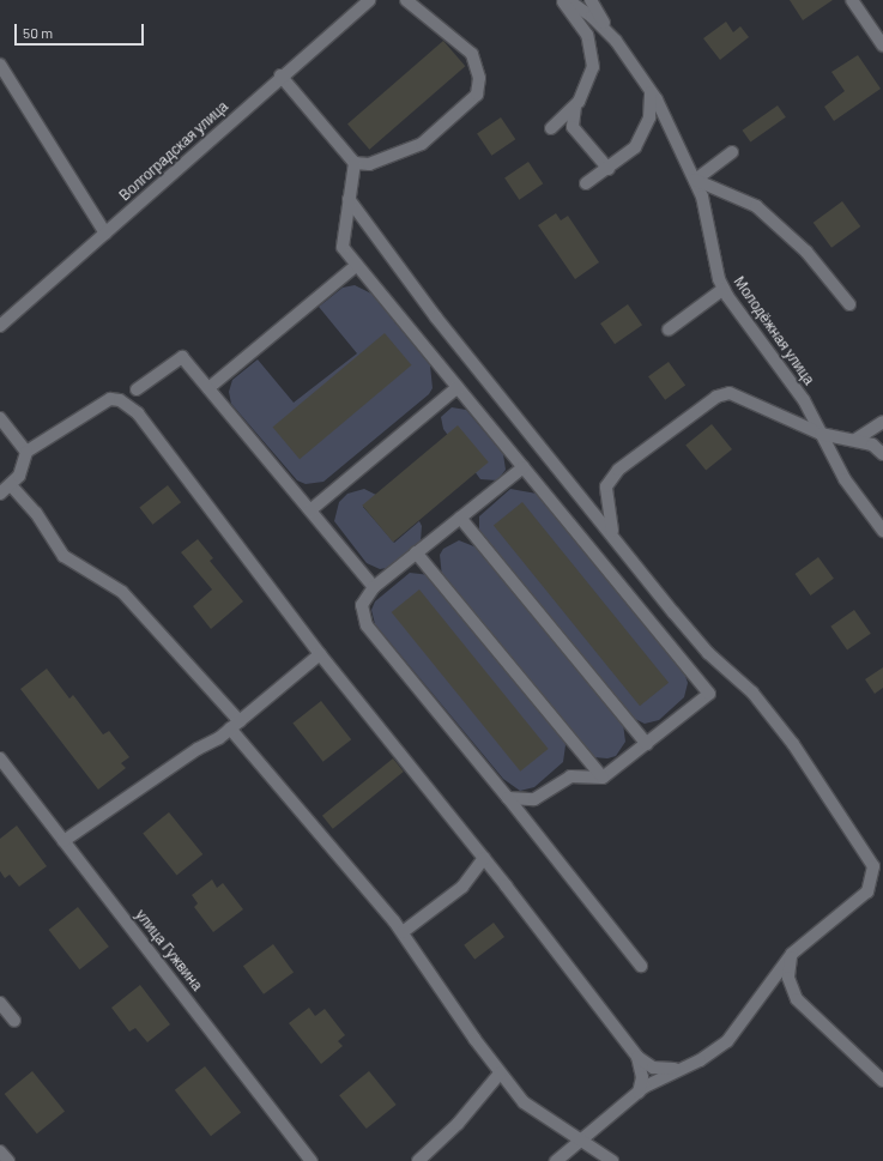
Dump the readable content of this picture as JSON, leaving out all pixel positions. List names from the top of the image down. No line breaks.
{"streets":{"street":["Волгоградская улица","Молодёжная улица","улица Гужвина"]},"scale_bar":"50 m"}
